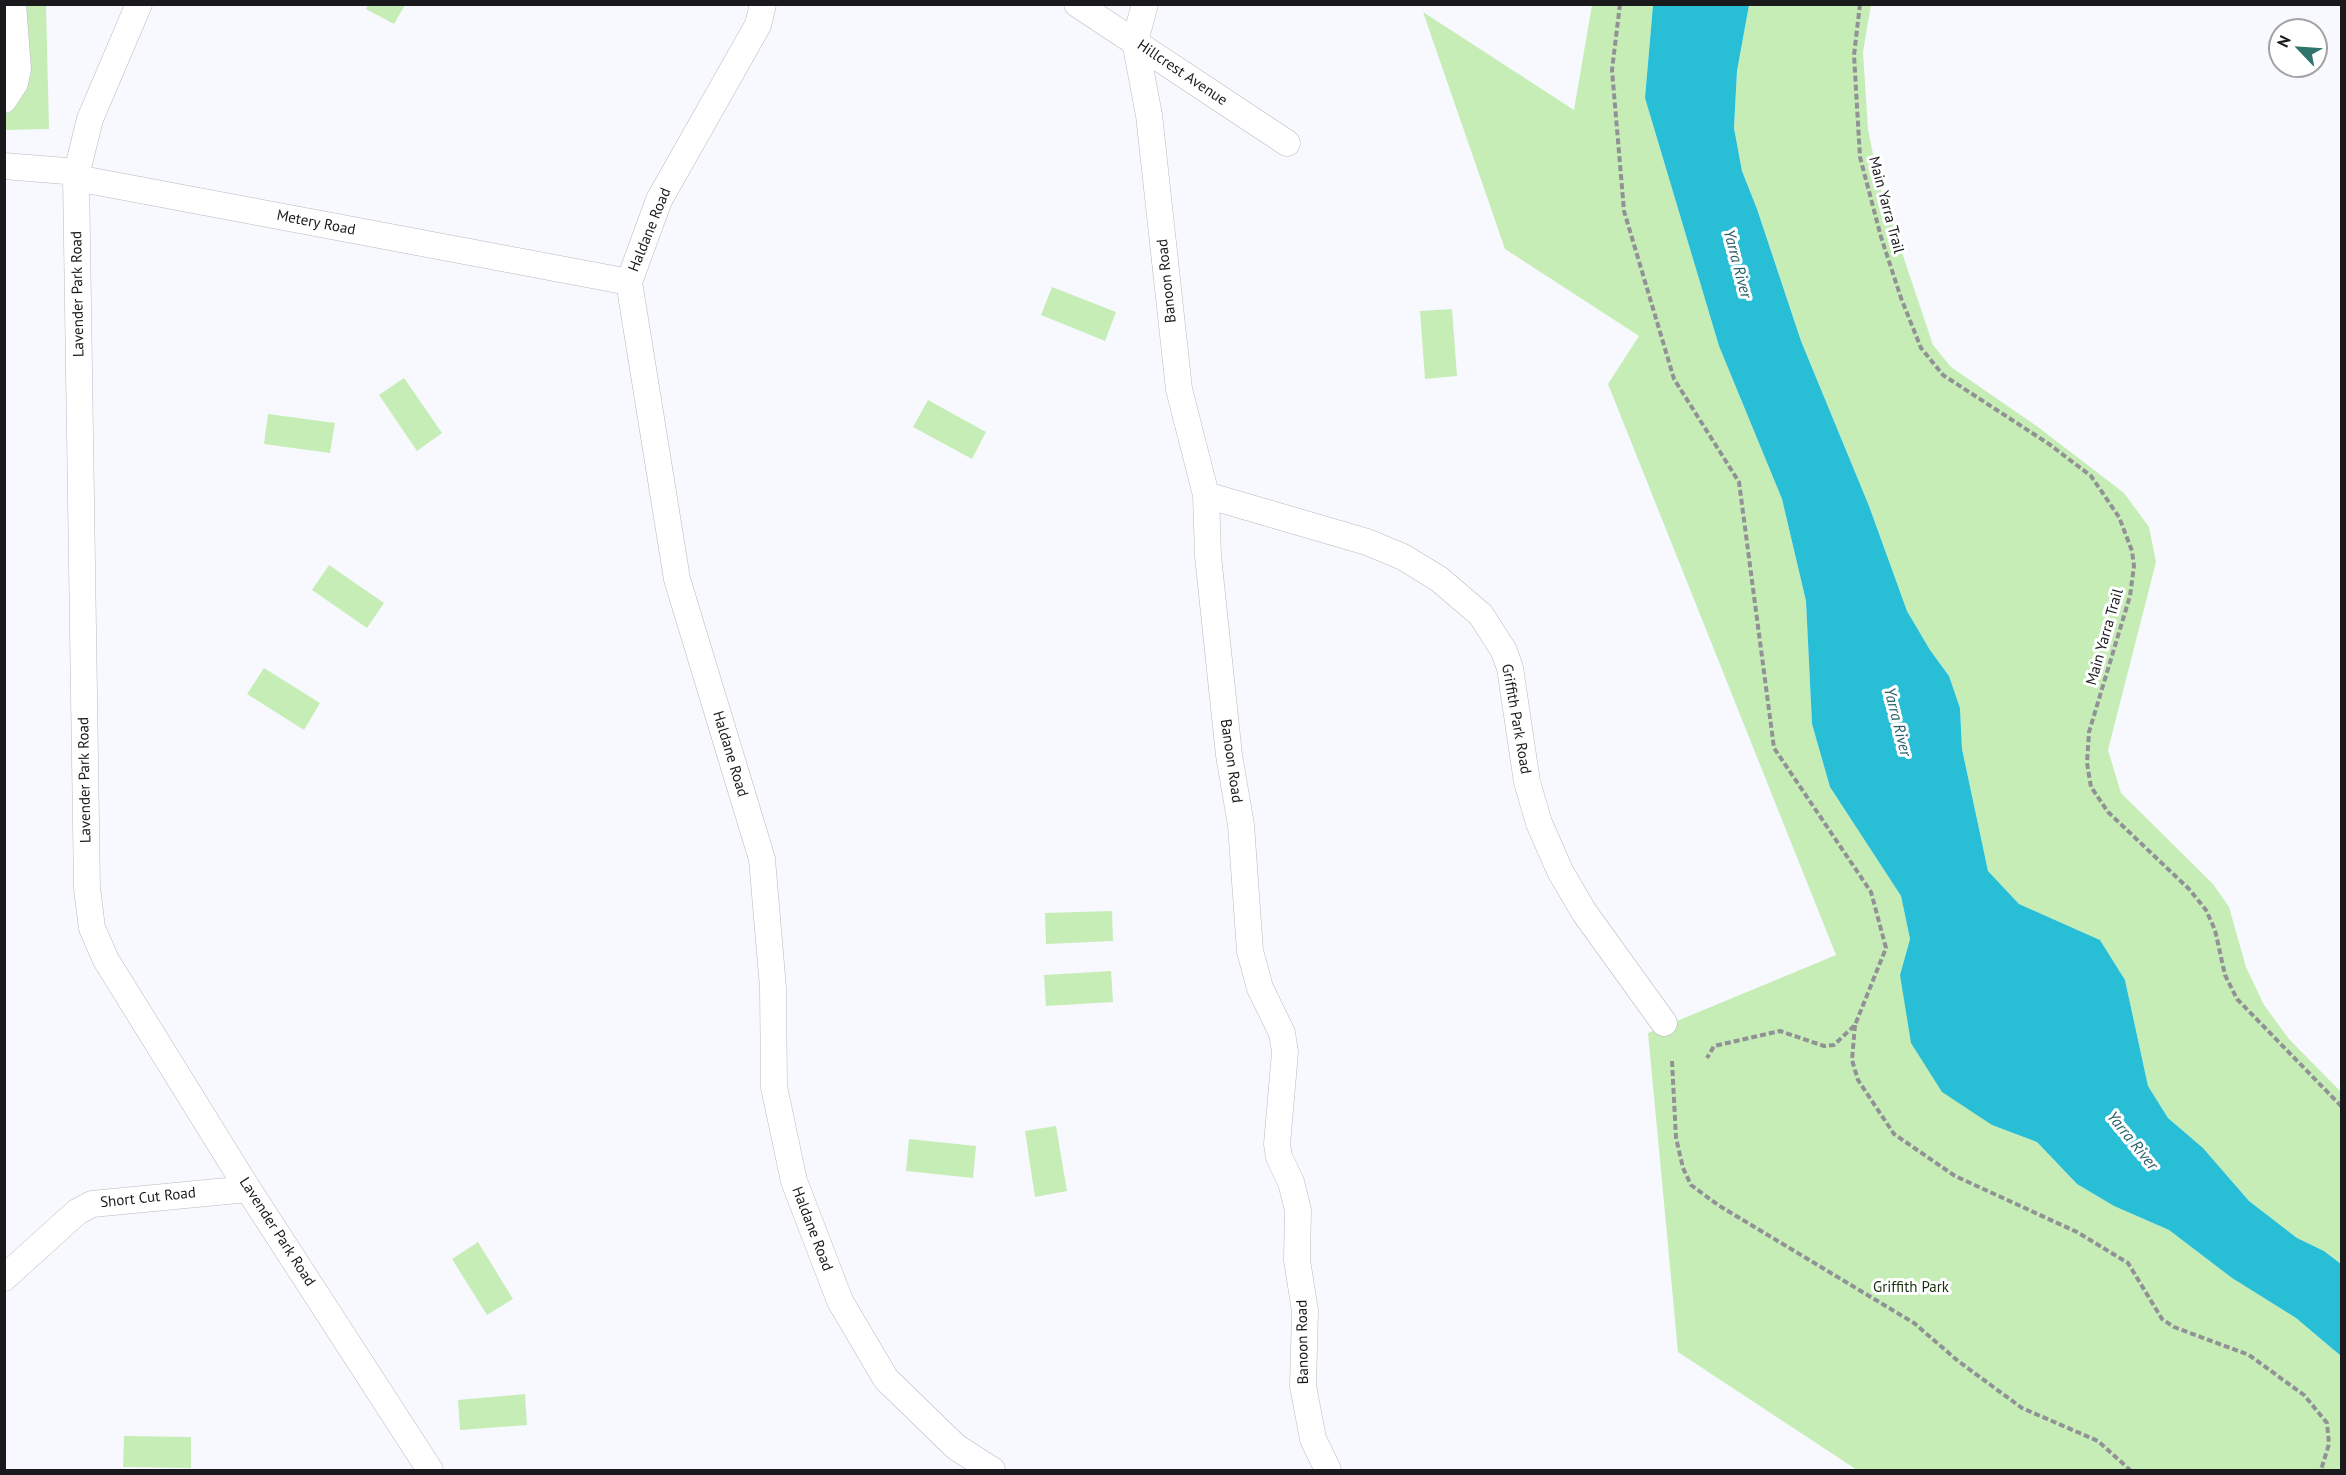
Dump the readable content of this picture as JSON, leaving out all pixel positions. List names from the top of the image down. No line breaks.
{"streets":{"street":["Hillcrest Avenue","Metery Road","Haldane Road","Banoon Road","Lavender Park Road","Griffith Park Road","Short Cut Road"],"path":["Main Yarra Trail"]},"crossings":[["Hillcrest Avenue","Banoon Road"],["Metery Road","Haldane Road"],["Metery Road","Lavender Park Road"],["Banoon Road","Griffith Park Road"],["Lavender Park Road","Short Cut Road"]],"water":["Yarra River"],"parks":["Griffith Park"],"north":"top left"}
